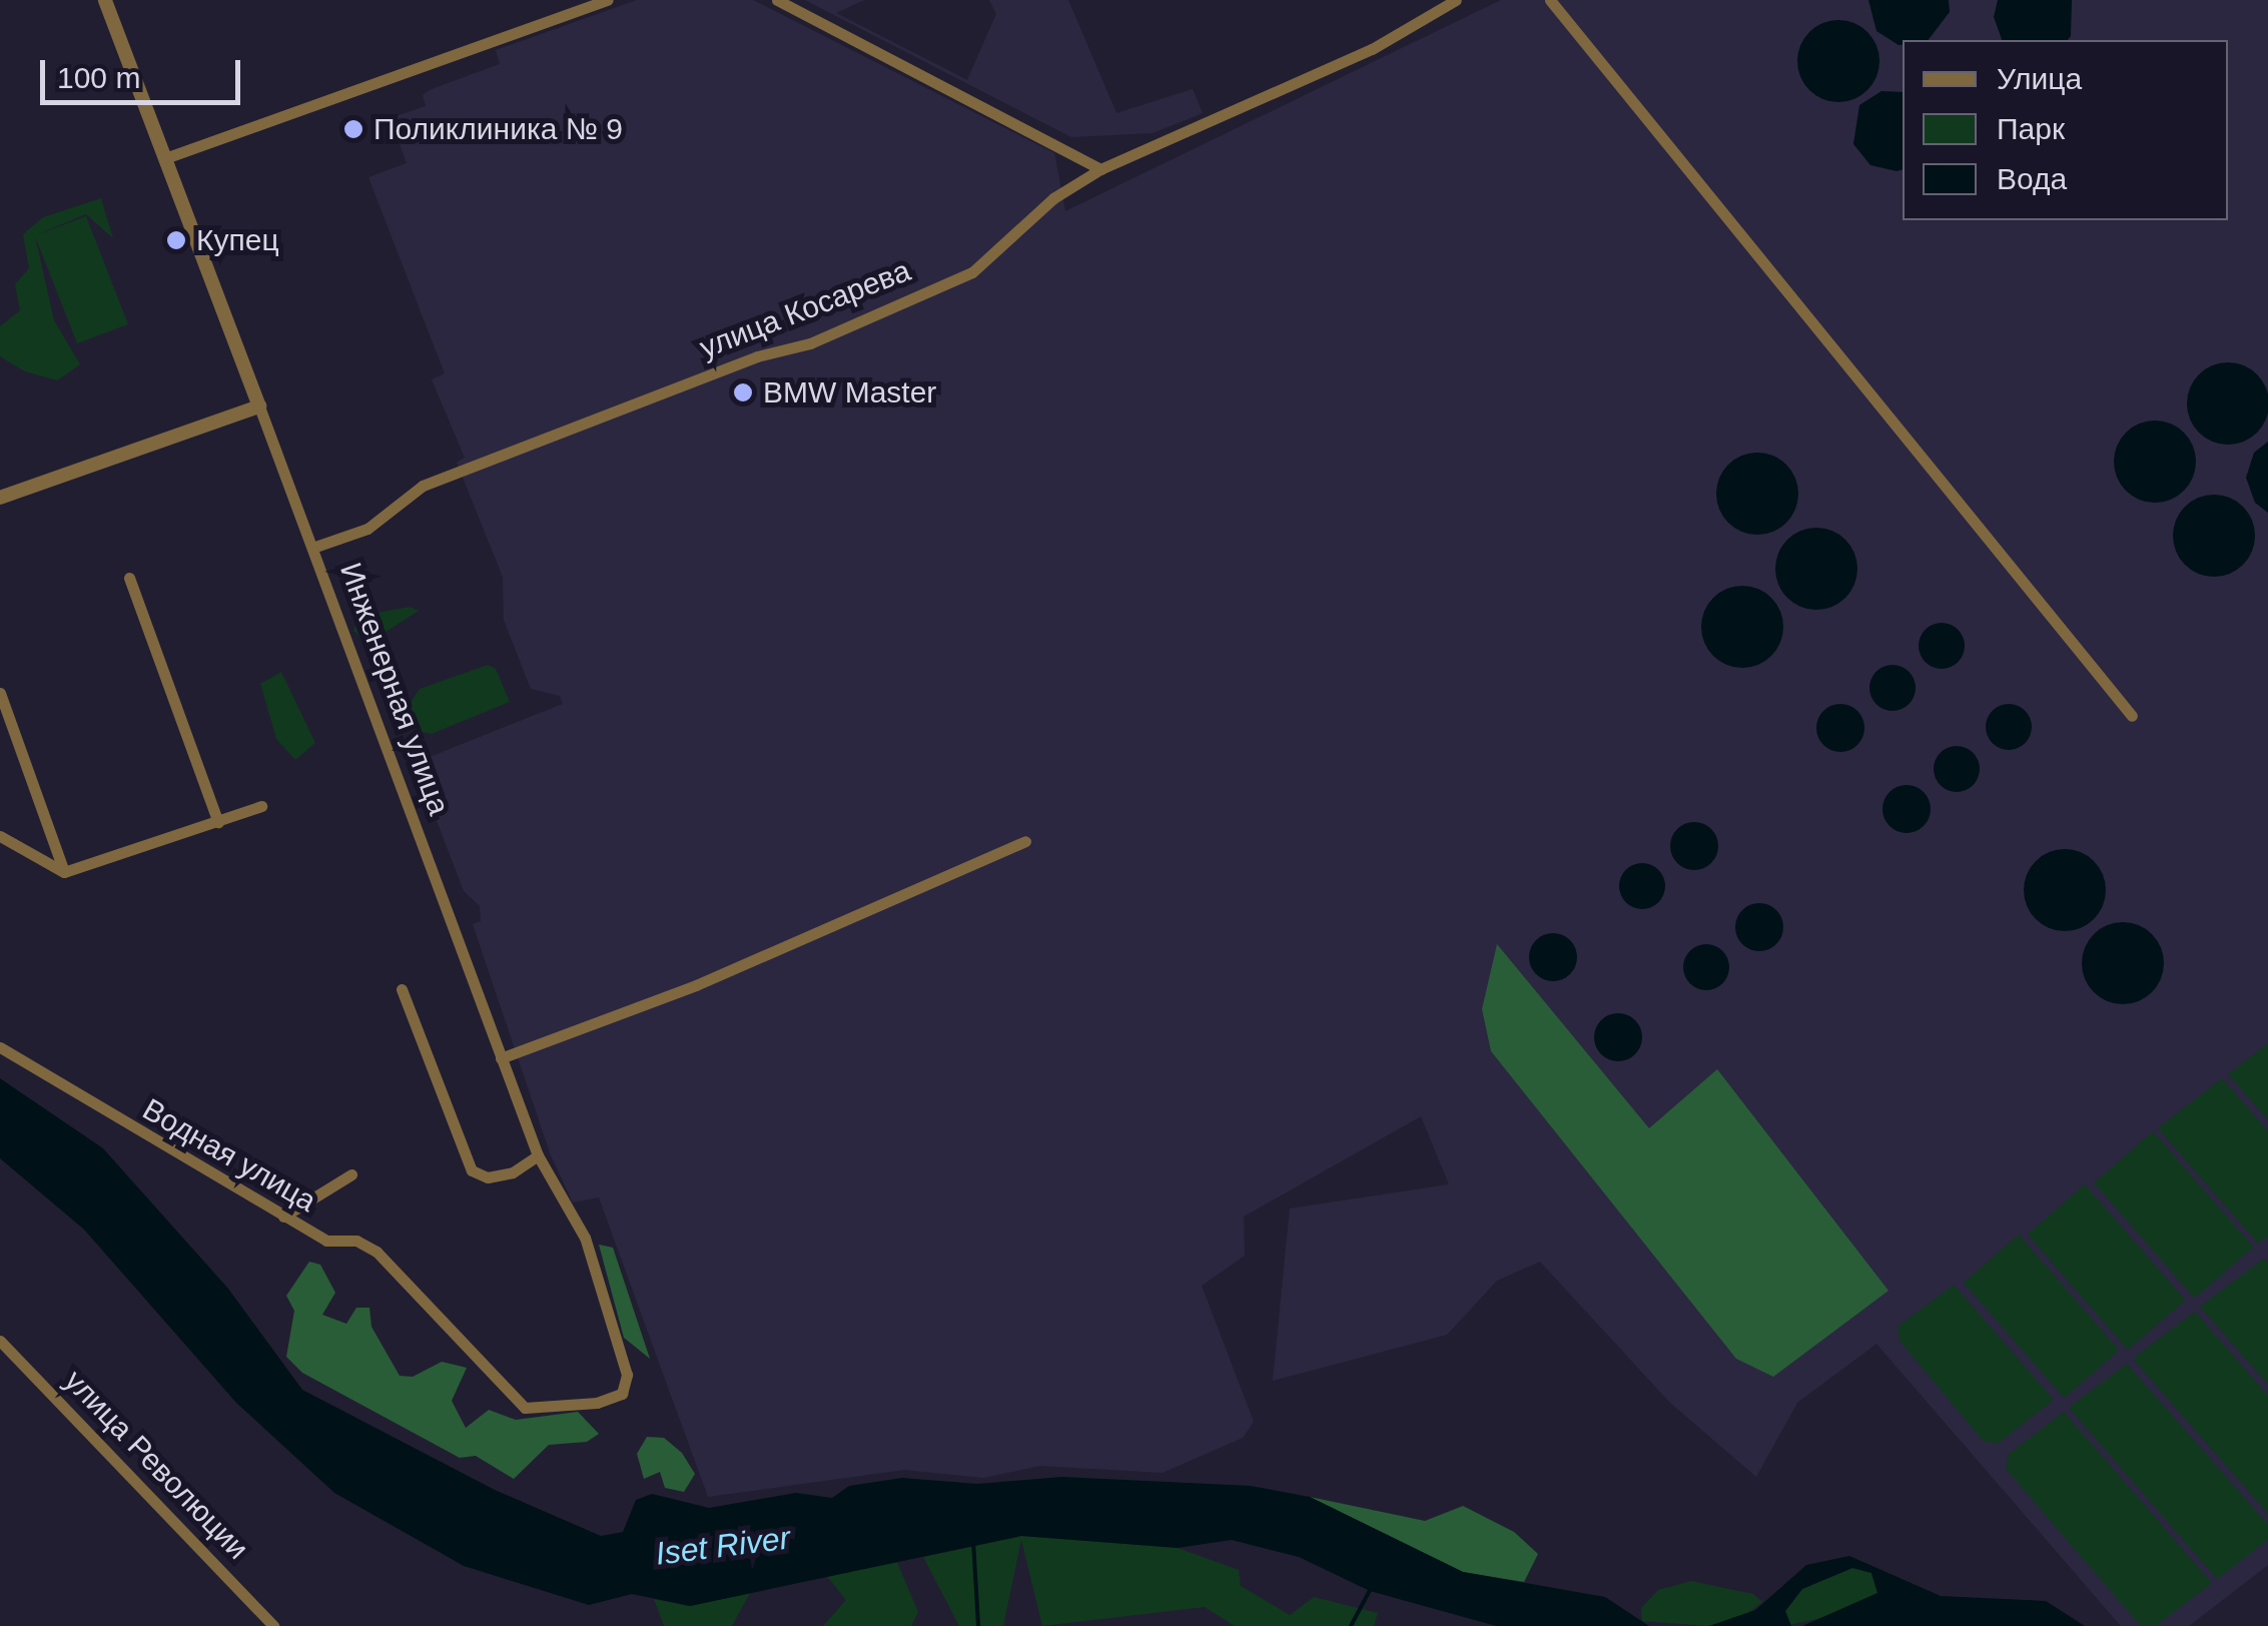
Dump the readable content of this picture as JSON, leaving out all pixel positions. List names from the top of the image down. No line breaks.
{"streets":{"street":["улица Косарева","Инженерная улица","Водная улица","улица Революции"]},"crossings":[["улица Косарева","Инженерная улица"],["Инженерная улица","Водная улица"]],"water":["Iset River"],"places":["Поликлиника № 9","Купец","BMW Master"],"legend":["Улица","Парк","Вода"],"scale_bar":"100 m"}
